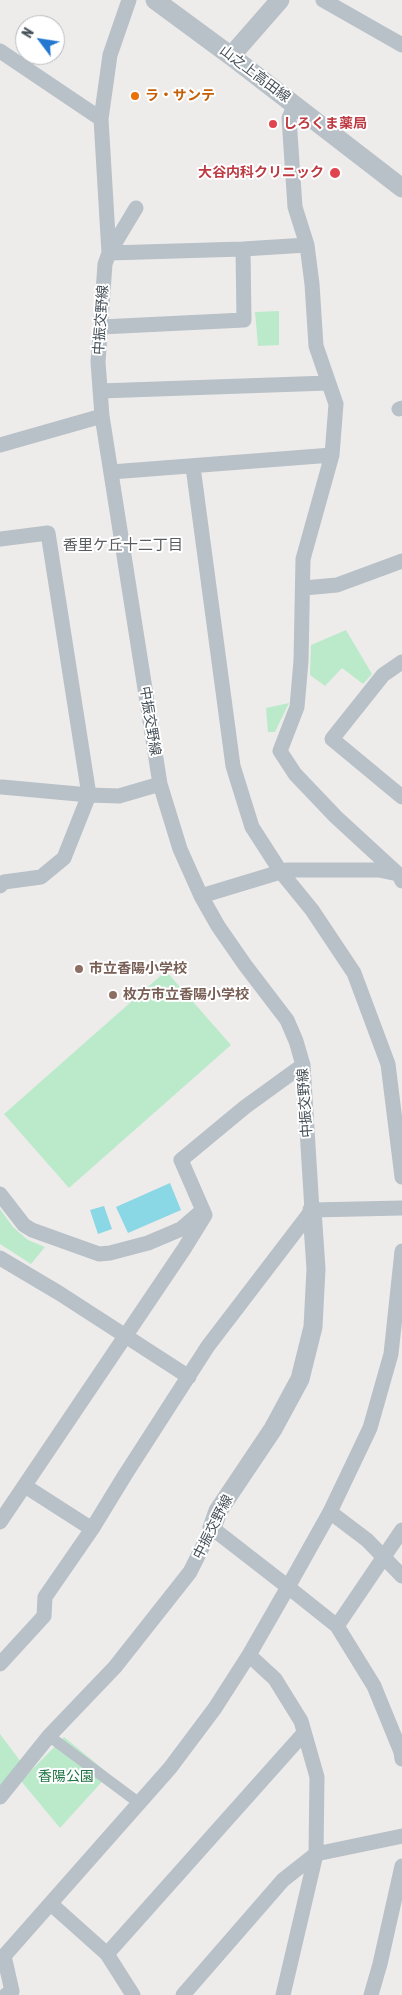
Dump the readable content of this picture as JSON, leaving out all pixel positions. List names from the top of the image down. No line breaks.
{"streets":{"street":["山之上高田線","中振交野線"]},"districts":["香里ケ丘十二丁目"],"parks":["香陽公園"],"places":["ラ・サンテ","しろくま薬局","大谷内科クリニック","市立香陽小学校","枚方市立香陽小学校"],"north":"top left"}
